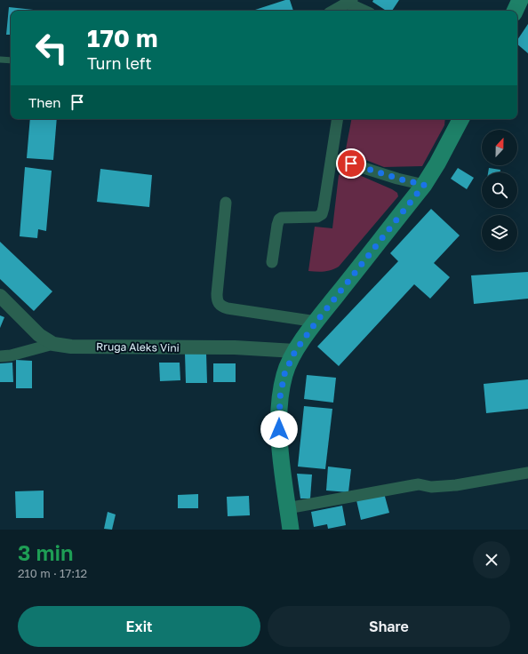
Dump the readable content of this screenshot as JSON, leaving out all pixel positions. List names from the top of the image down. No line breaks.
{"streets":{"street":["Rruga Aleks Vini"]},"north":"top","page":{"turn":["170 m","Turn left"],"then":"Then","heading":["3 min","210 m · 17:12"],"buttons":["Exit","Share"]}}
